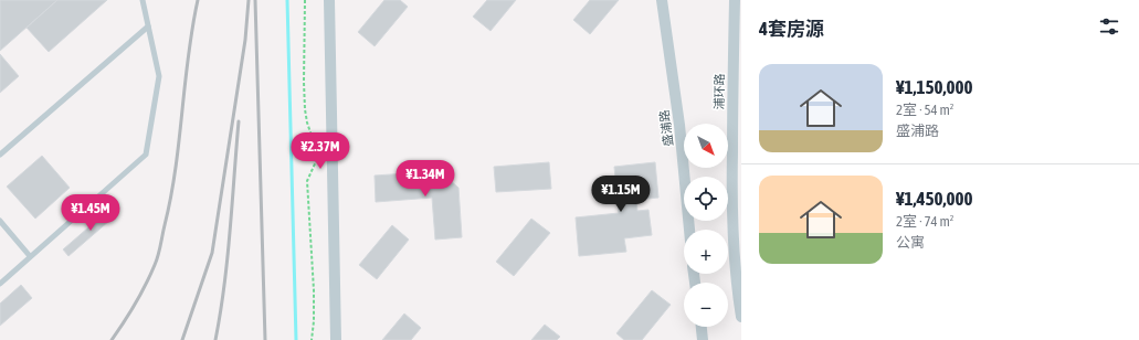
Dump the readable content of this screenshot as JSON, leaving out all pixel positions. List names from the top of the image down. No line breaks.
{"streets":{"street":["浦环路","盛浦路"]},"north":"bottom right","page":{"heading":"4套房源","list":[{"name":"¥1,150,000","note":"2室 · 54 m² · 盛浦路"},{"name":"¥1,450,000","note":"2室 · 74 m² · 公寓"}],"map_buttons":["+","−"],"price":["¥2.37M","¥1.34M","¥1.15M","¥1.45M"]}}
